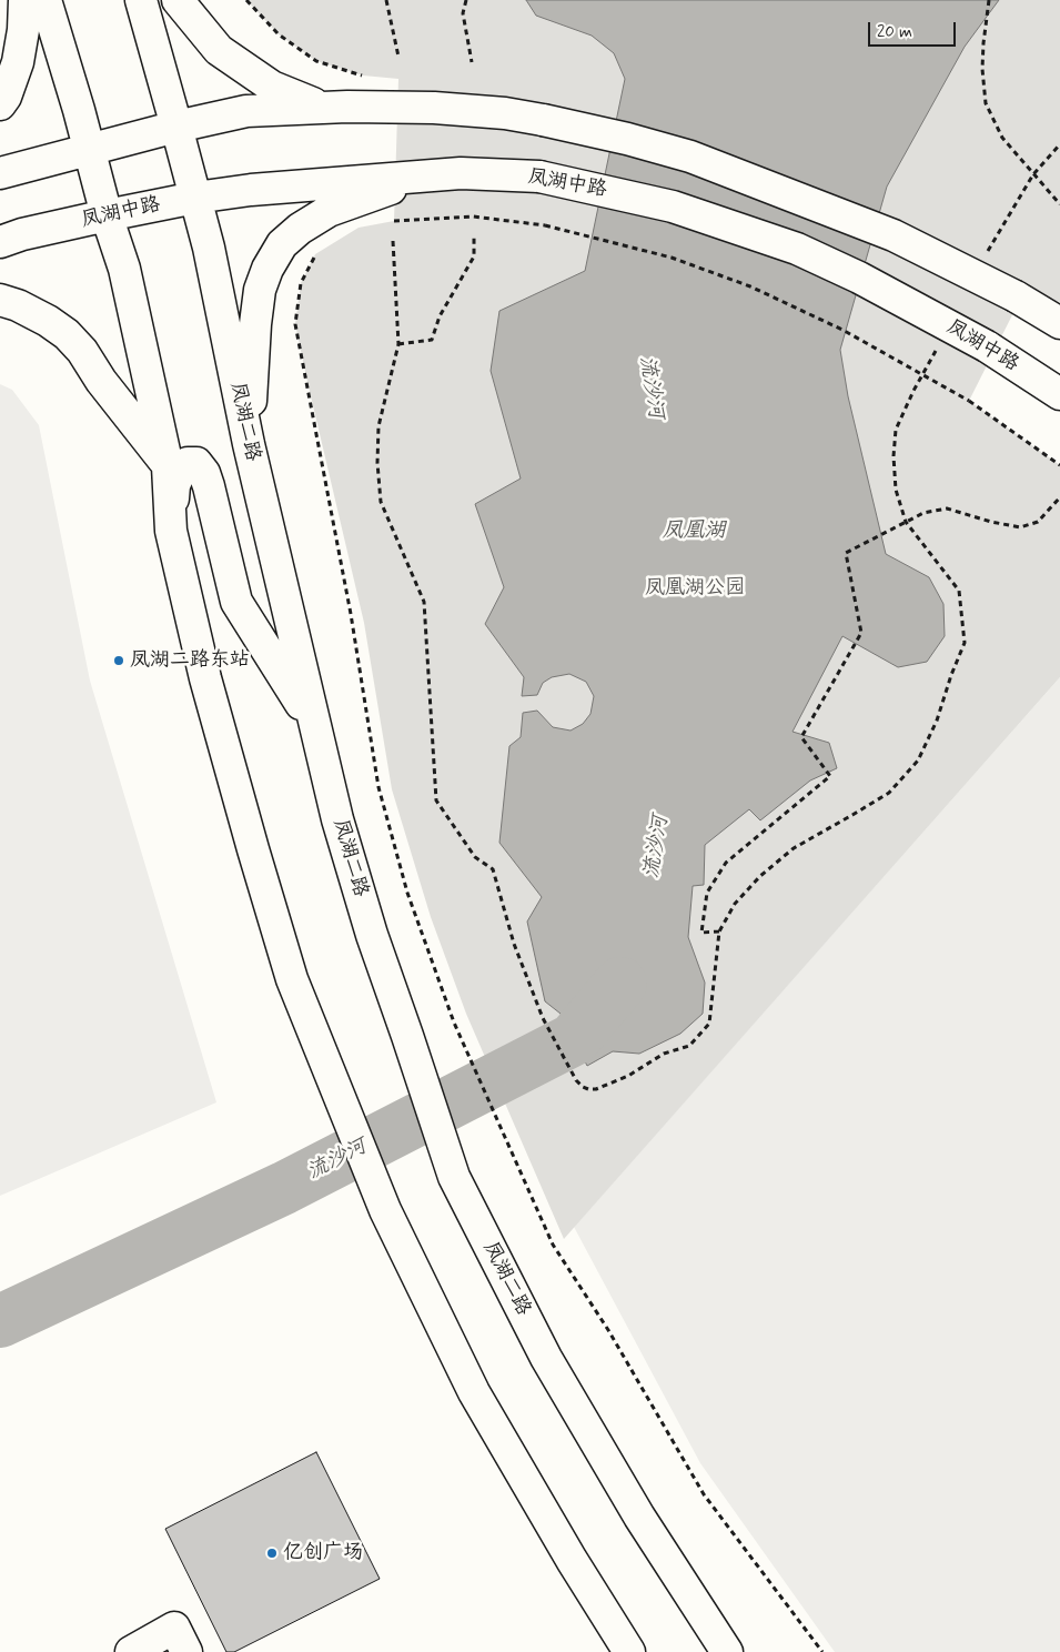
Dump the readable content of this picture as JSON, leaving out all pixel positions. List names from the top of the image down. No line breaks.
{"streets":{"street":["凤湖中路","凤湖二路"]},"crossings":[["凤湖中路","凤湖二路"]],"water":["流沙河","凤凰湖"],"parks":["凤凰湖公园"],"places":["凤湖二路东站","亿创广场"],"scale_bar":"20 m"}
